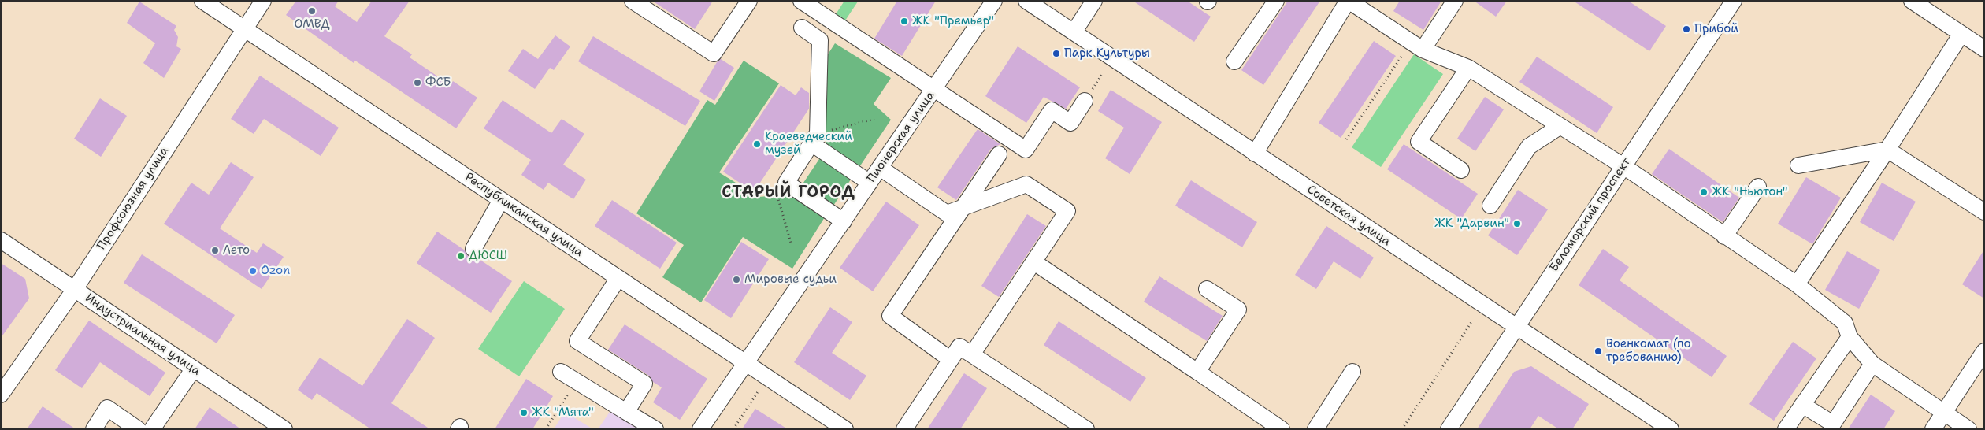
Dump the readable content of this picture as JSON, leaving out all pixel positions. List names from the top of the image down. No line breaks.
{"streets":{"street":["Пионерская улица","Профсоюзная улица","Республиканская улица","Беломорский проспект","Советская улица","Индустриальная улица"]},"crossings":[["Пионерская улица","Республиканская улица"],["Профсоюзная улица","Республиканская улица"],["Профсоюзная улица","Индустриальная улица"],["Беломорский проспект","Советская улица"]],"districts":["СТАРЫЙ ГОРОД"],"places":["ОМВД","ЖК \"Премьер\"","Прибой","Парк Культуры","ФСБ","Краеведческий музей","ЖК \"Ньютон\"","ЖК \"Дарвин\"","Лето","ДЮСШ","Ozon","Мировые судьи","Военкомат (по требованию)","ЖК \"Мята\""]}
